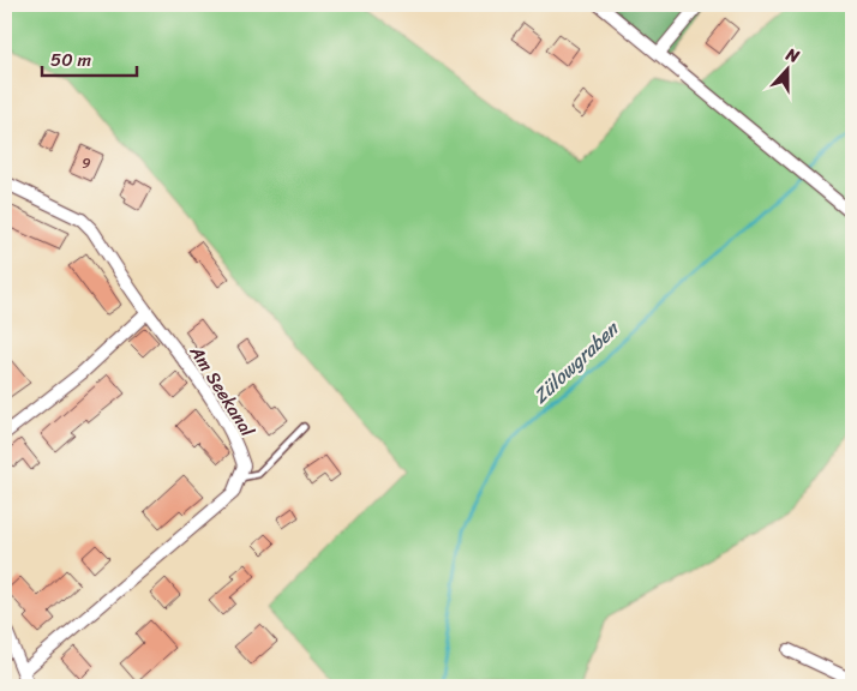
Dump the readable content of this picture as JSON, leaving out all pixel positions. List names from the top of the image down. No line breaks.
{"streets":{"street":["Am Seekanal"]},"water":["Zülowgraben"],"house_numbers":["9"],"scale_bar":"50 m","north":"top"}
